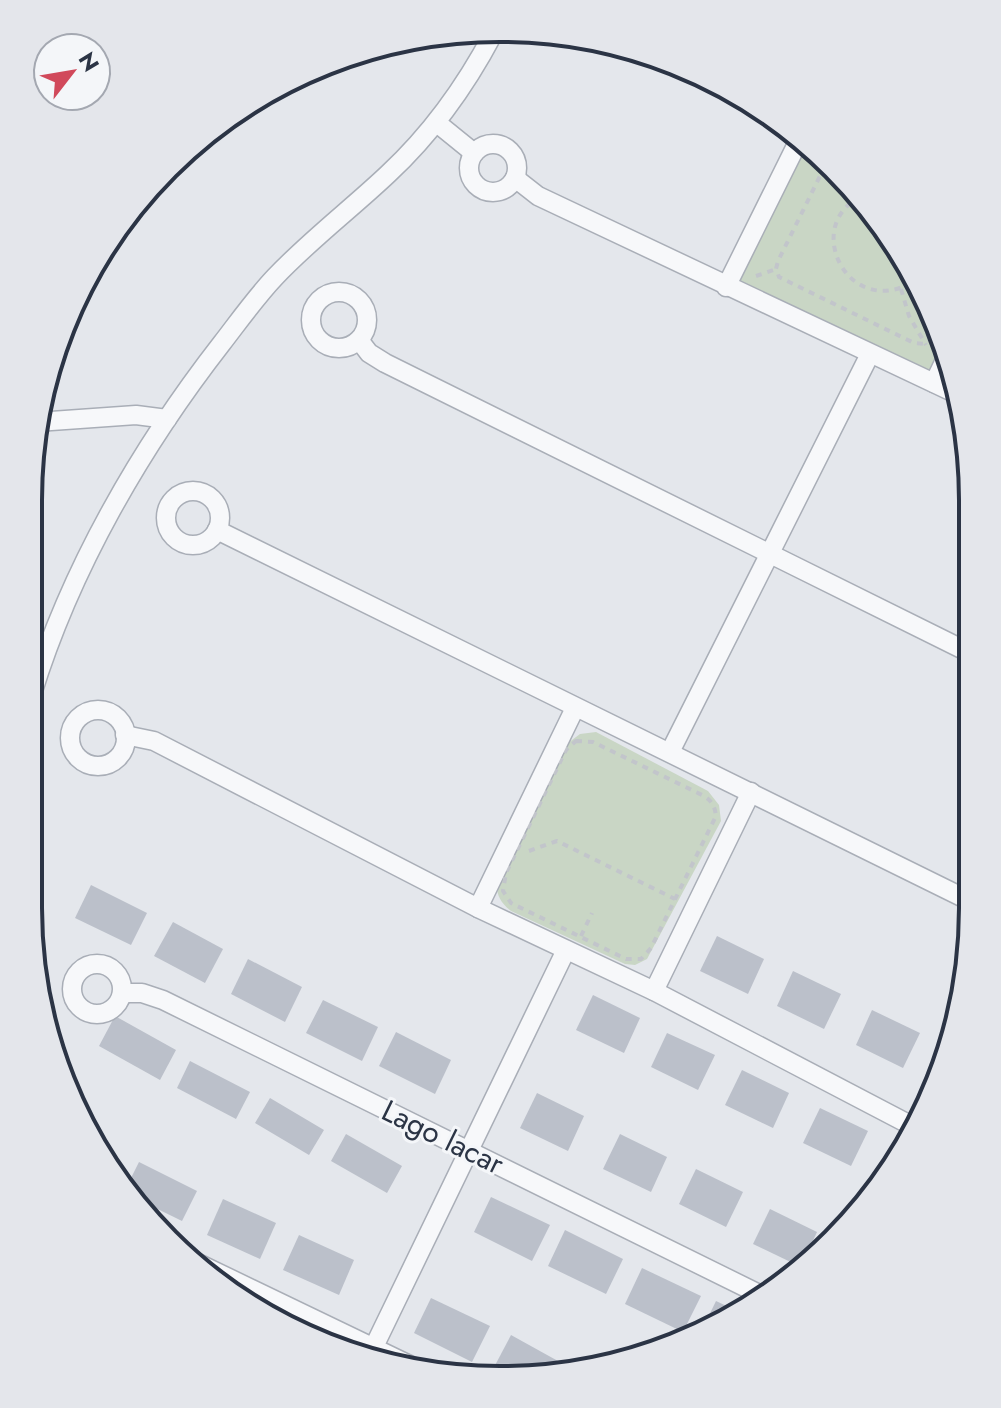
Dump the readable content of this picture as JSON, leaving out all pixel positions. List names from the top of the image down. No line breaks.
{"streets":{"street":["Lago lacar"]},"north":"top right"}
